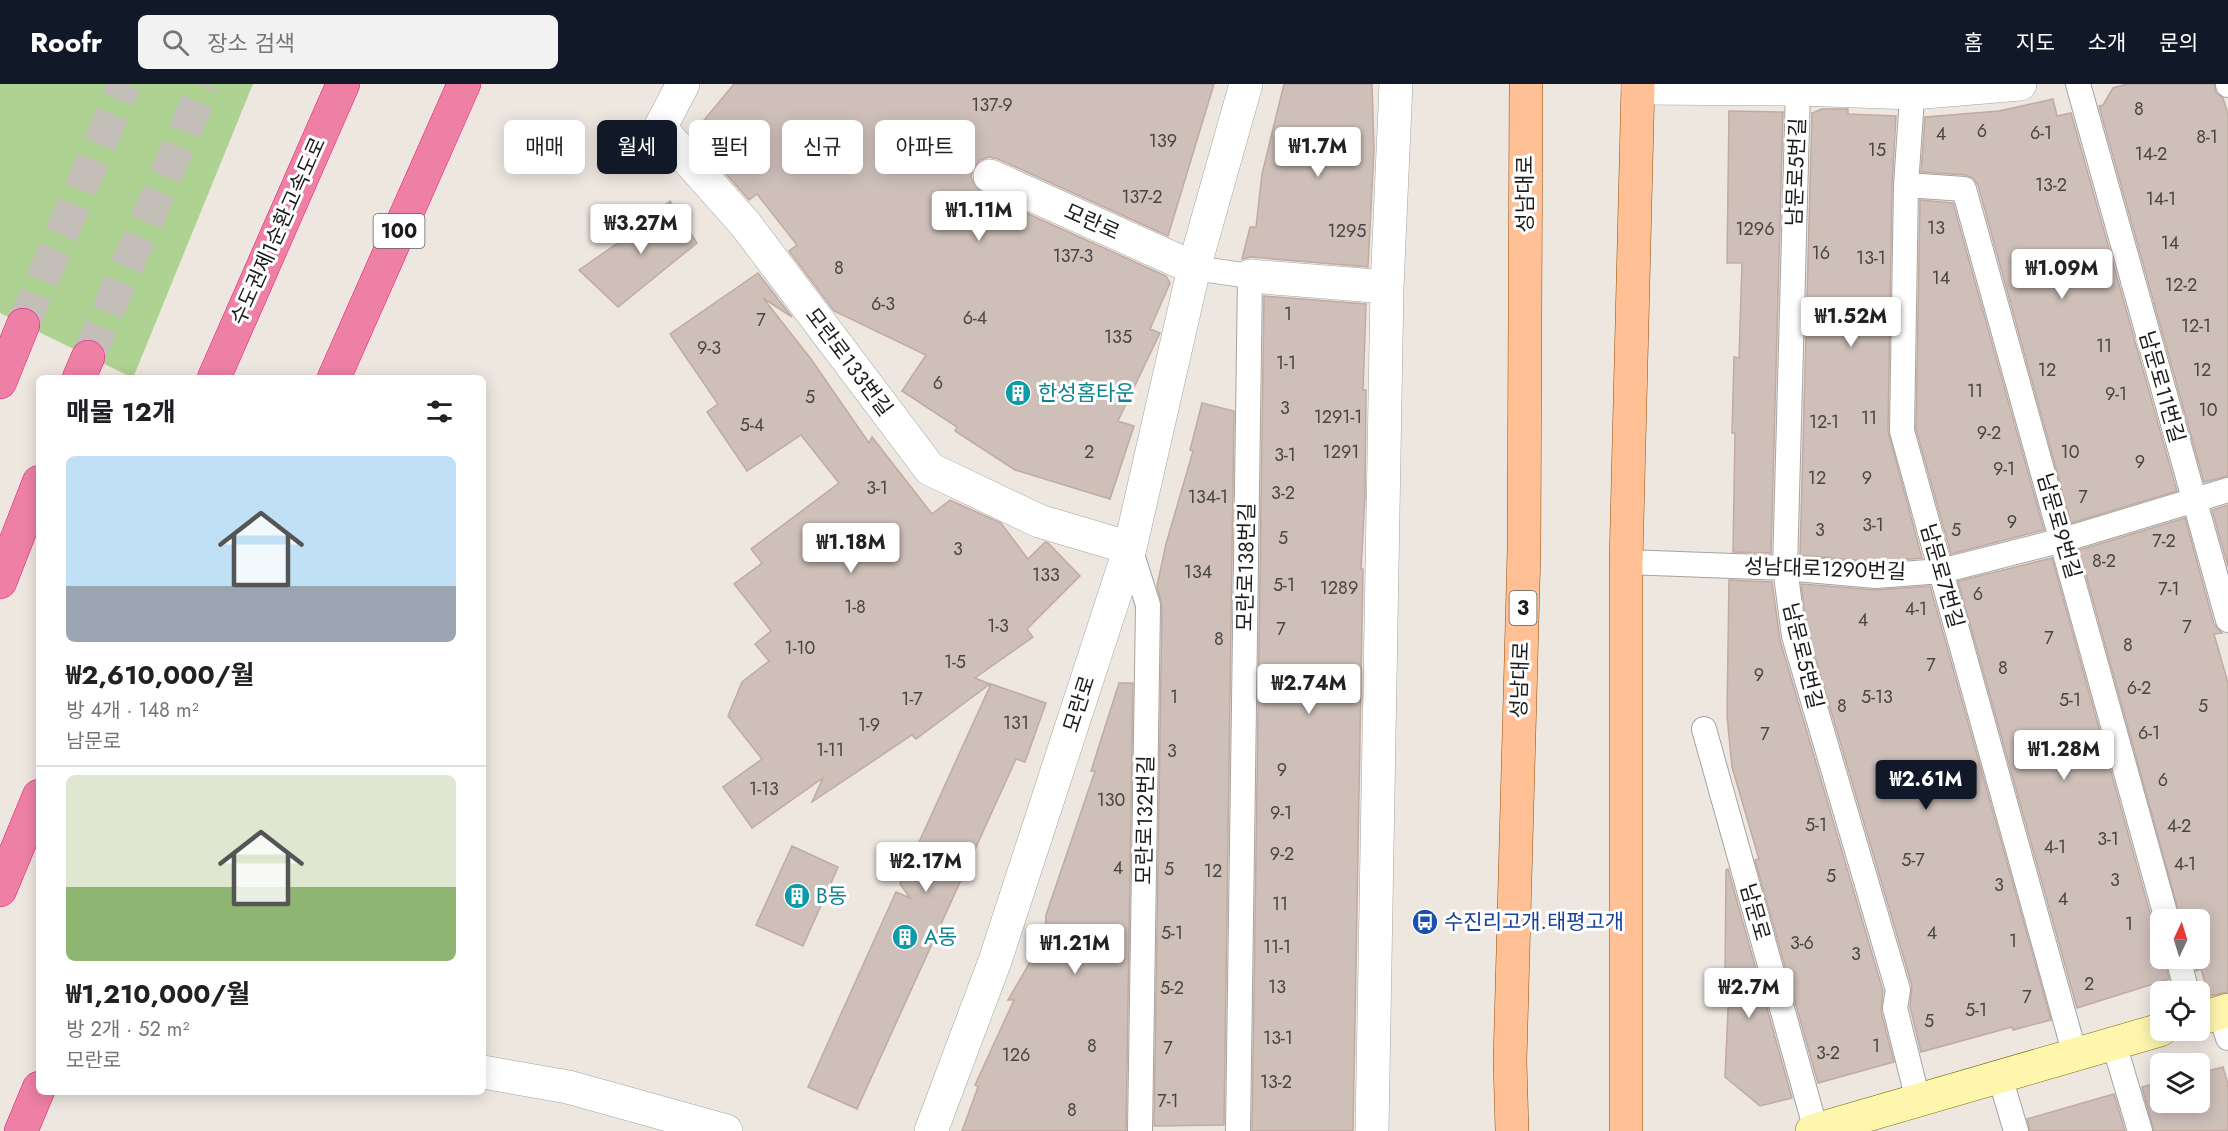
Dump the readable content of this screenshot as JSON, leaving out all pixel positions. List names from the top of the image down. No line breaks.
{"streets":{"highway":["수도권제1순환고속도로","100"],"main road":["성남대로","3","남문로"],"street":["모란로","모란로133번길"],"lane":["남문로5번길","남문로11번길","남문로9번길","모란로138번길","성남대로1290번길","남문로7번길","모란로132번길"]},"crossings":[["남문로5번길","성남대로1290번길"],["남문로5번길","남문로"],["모란로","모란로133번길"],["모란로","모란로132번길"],["모란로133번길","모란로132번길"],["남문로11번길","성남대로1290번길"],["남문로9번길","성남대로1290번길"],["남문로9번길","남문로7번길"],["성남대로1290번길","남문로7번길"],["남문로7번길","남문로"]],"places":{"building":["한성홈타운","B동","A동"],"bus stop":["수진리고개.태평고개"]},"house_numbers":["137-9","8","6","6-1","4","8-1","139","15","14-2","13-2","137-2","14-1","13","1296","1295","14","16","137-3","13-1","8","14","12-2","6-3","1","6-4","7","12-1","135","11","9-3","1-1","12","12","6","11","9-1","5","3","10","1291-1","11","12-1","5-4","9-2","2","1291","10","3-1","9","9-1","12","9","3-1","3-2","134-1","7","9","3-1","3","5","5","7-2","3","8-2","134","133","5-1","1289","7-1","6","1-8","4-1","4","1-3","7","7","7","8","8","1-10","1-5","7","8","9","6-2","1","5-13","1-7","5-1","8","5","131","1-9","6-1","7","1-11","3","9","6","1-13","130","9-1","5-1","4-2","3-1","4-1","9-2","5-7","4-1","4","5","12","5","3","3","4","11","1","5-1","4","1","3-6","11-1","3","2","13","5-2","7","5-1","5","13-1","8","1","7","3-2","126","13-2","7-1","8"],"north":"top","page":{"header":"Roofr","search":"장소 검색","nav":["홈","지도","소개","문의"],"chip":["매매","월세","필터","신규","아파트"],"price":["₩1.7M","₩1.11M","₩3.27M","₩1.09M","₩1.52M","₩1.18M","₩2.74M","₩1.28M","₩2.61M","₩2.17M","₩1.21M","₩2.7M"],"heading":"매물 12개","list":[{"name":"₩2,610,000/월","note":"방 4개 · 148 m² · 남문로"},{"name":"₩1,210,000/월","note":"방 2개 · 52 m² · 모란로"}]}}
